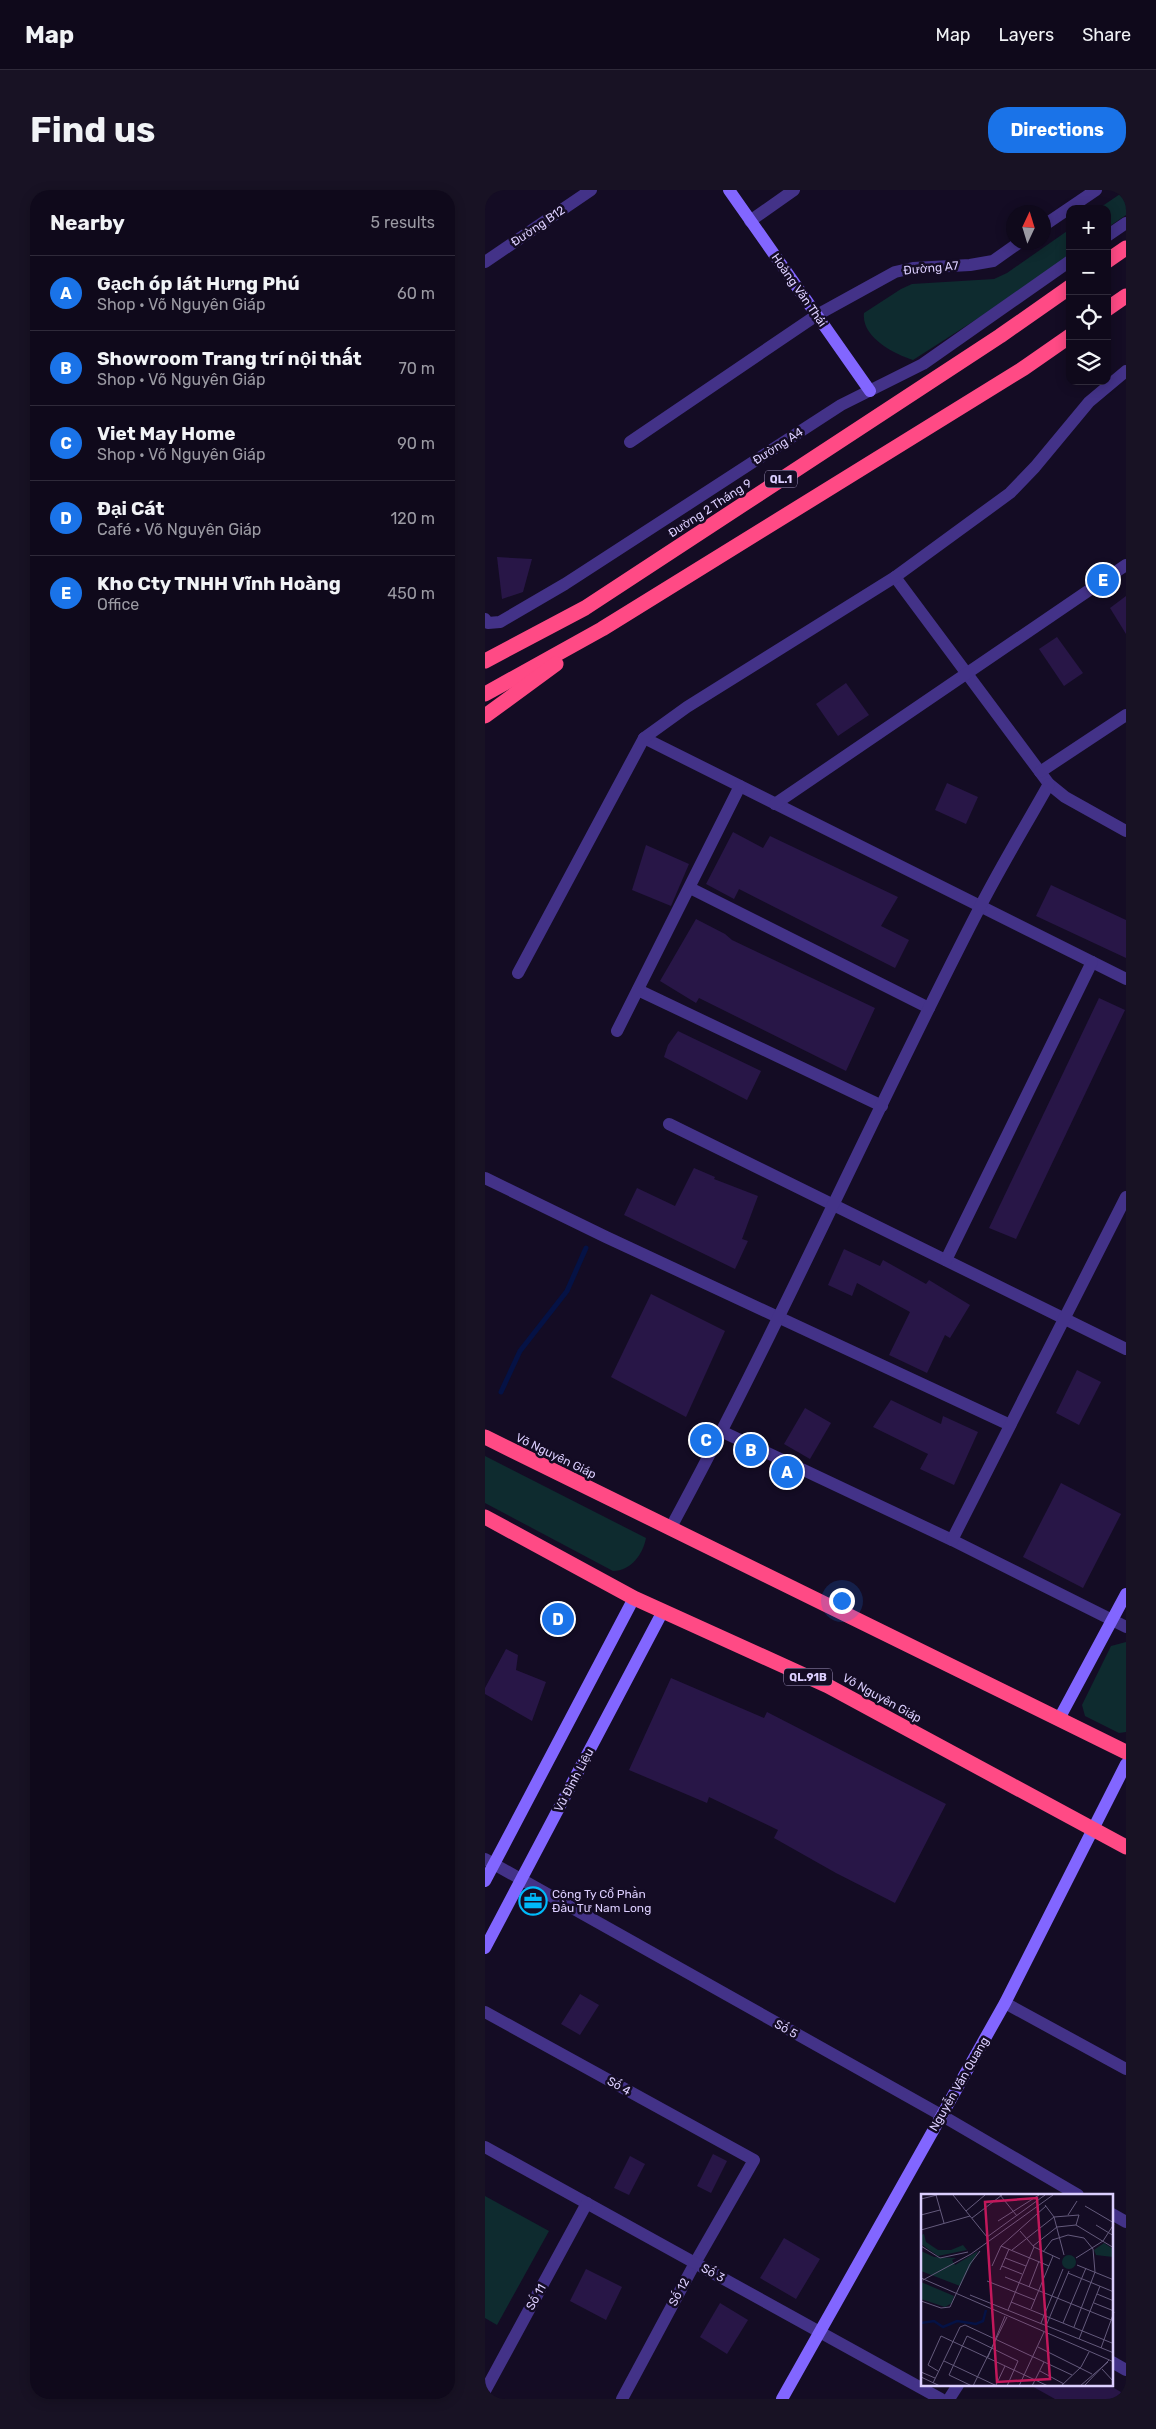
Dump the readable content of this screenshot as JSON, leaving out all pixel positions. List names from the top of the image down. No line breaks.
{"streets":{"highway":["QL.1","Đường 2 Tháng 9","Võ Nguyên Giáp","QL.91B"],"street":["Đường B12","Đường A7","Hoàng Văn Thái","Đường A4","Vũ Đình Liệu","Số 5","Nguyễn Văn Quang","Số 4","Số 3","Số 12","Số 11"]},"crossings":[["Đường A7","Hoàng Văn Thái"],["Hoàng Văn Thái","Đường A4"],["Võ Nguyên Giáp","Vũ Đình Liệu"],["Võ Nguyên Giáp","Nguyễn Văn Quang"],["Vũ Đình Liệu","Số 5"],["Số 5","Nguyễn Văn Quang"],["Nguyễn Văn Quang","Số 3"],["Số 4","Số 12"],["Số 3","Số 12"],["Số 3","Số 11"]],"places":{"office":["Công Ty Cổ Phần Đầu Tư Nam Long"]},"north":"top","page":{"header":"Map","nav":["Map","Layers","Share"],"buttons":"Directions","title":"Find us","heading":["Nearby","5 results"],"map_buttons":["+","−"],"list":[{"mark":"A","name":"Gạch óp lát Hưng Phú","note":"Shop · Võ Nguyên Giáp","value":"60 m"},{"mark":"B","name":"Showroom Trang trí nội thất","note":"Shop · Võ Nguyên Giáp","value":"70 m"},{"mark":"C","name":"Viet May Home","note":"Shop · Võ Nguyên Giáp","value":"90 m"},{"mark":"D","name":"Đại Cát","note":"Café · Võ Nguyên Giáp","value":"120 m"},{"mark":"E","name":"Kho Cty TNHH Vĩnh Hoàng","note":"Office","value":"450 m"}],"pins":["E","C","B","A","D"]}}
